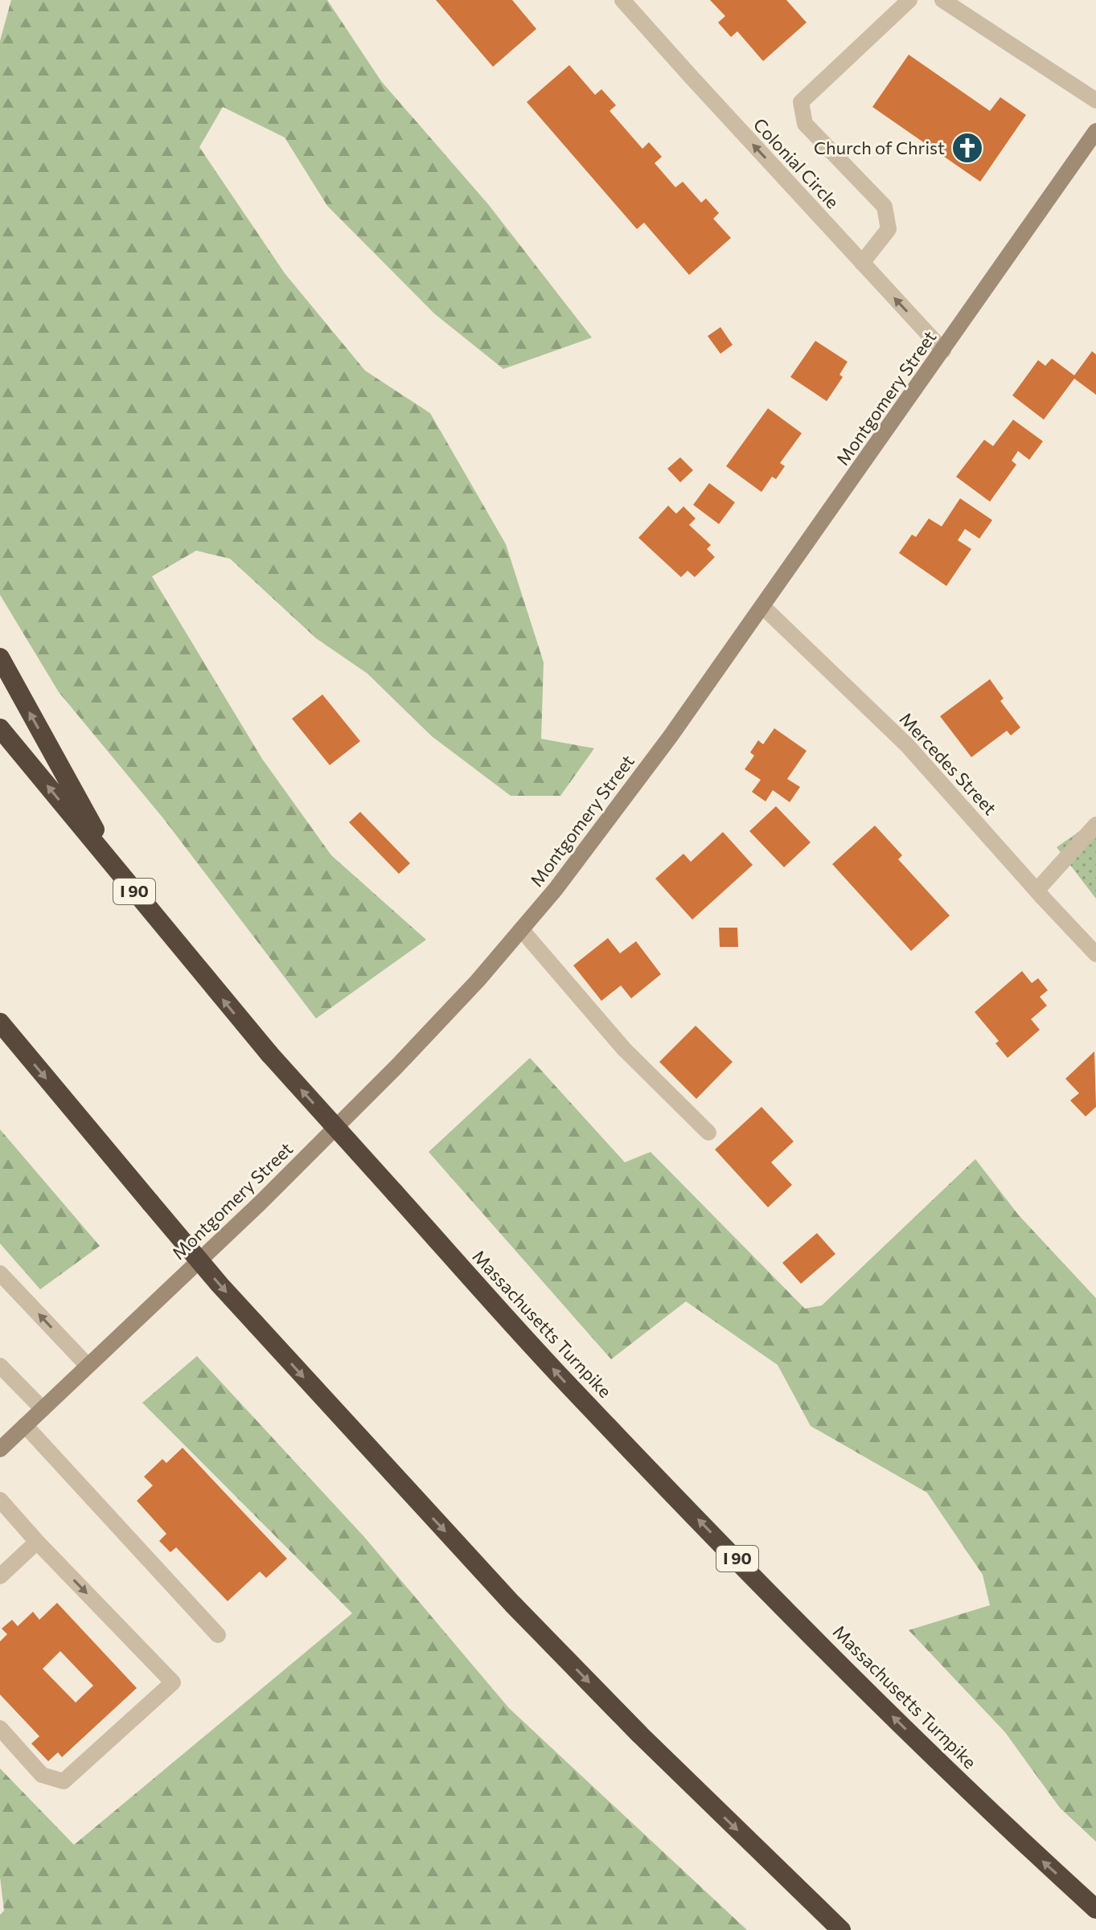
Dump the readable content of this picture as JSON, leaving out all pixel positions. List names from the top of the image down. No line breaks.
{"streets":{"highway":["I 90","Massachusetts Turnpike"],"main road":["Montgomery Street"],"street":["Colonial Circle","Mercedes Street"]},"crossings":[["Colonial Circle","Montgomery Street"],["Montgomery Street","Mercedes Street"]],"one_way":["Colonial Circle","Massachusetts Turnpike"],"places":{"church":["Church of Christ"]}}
